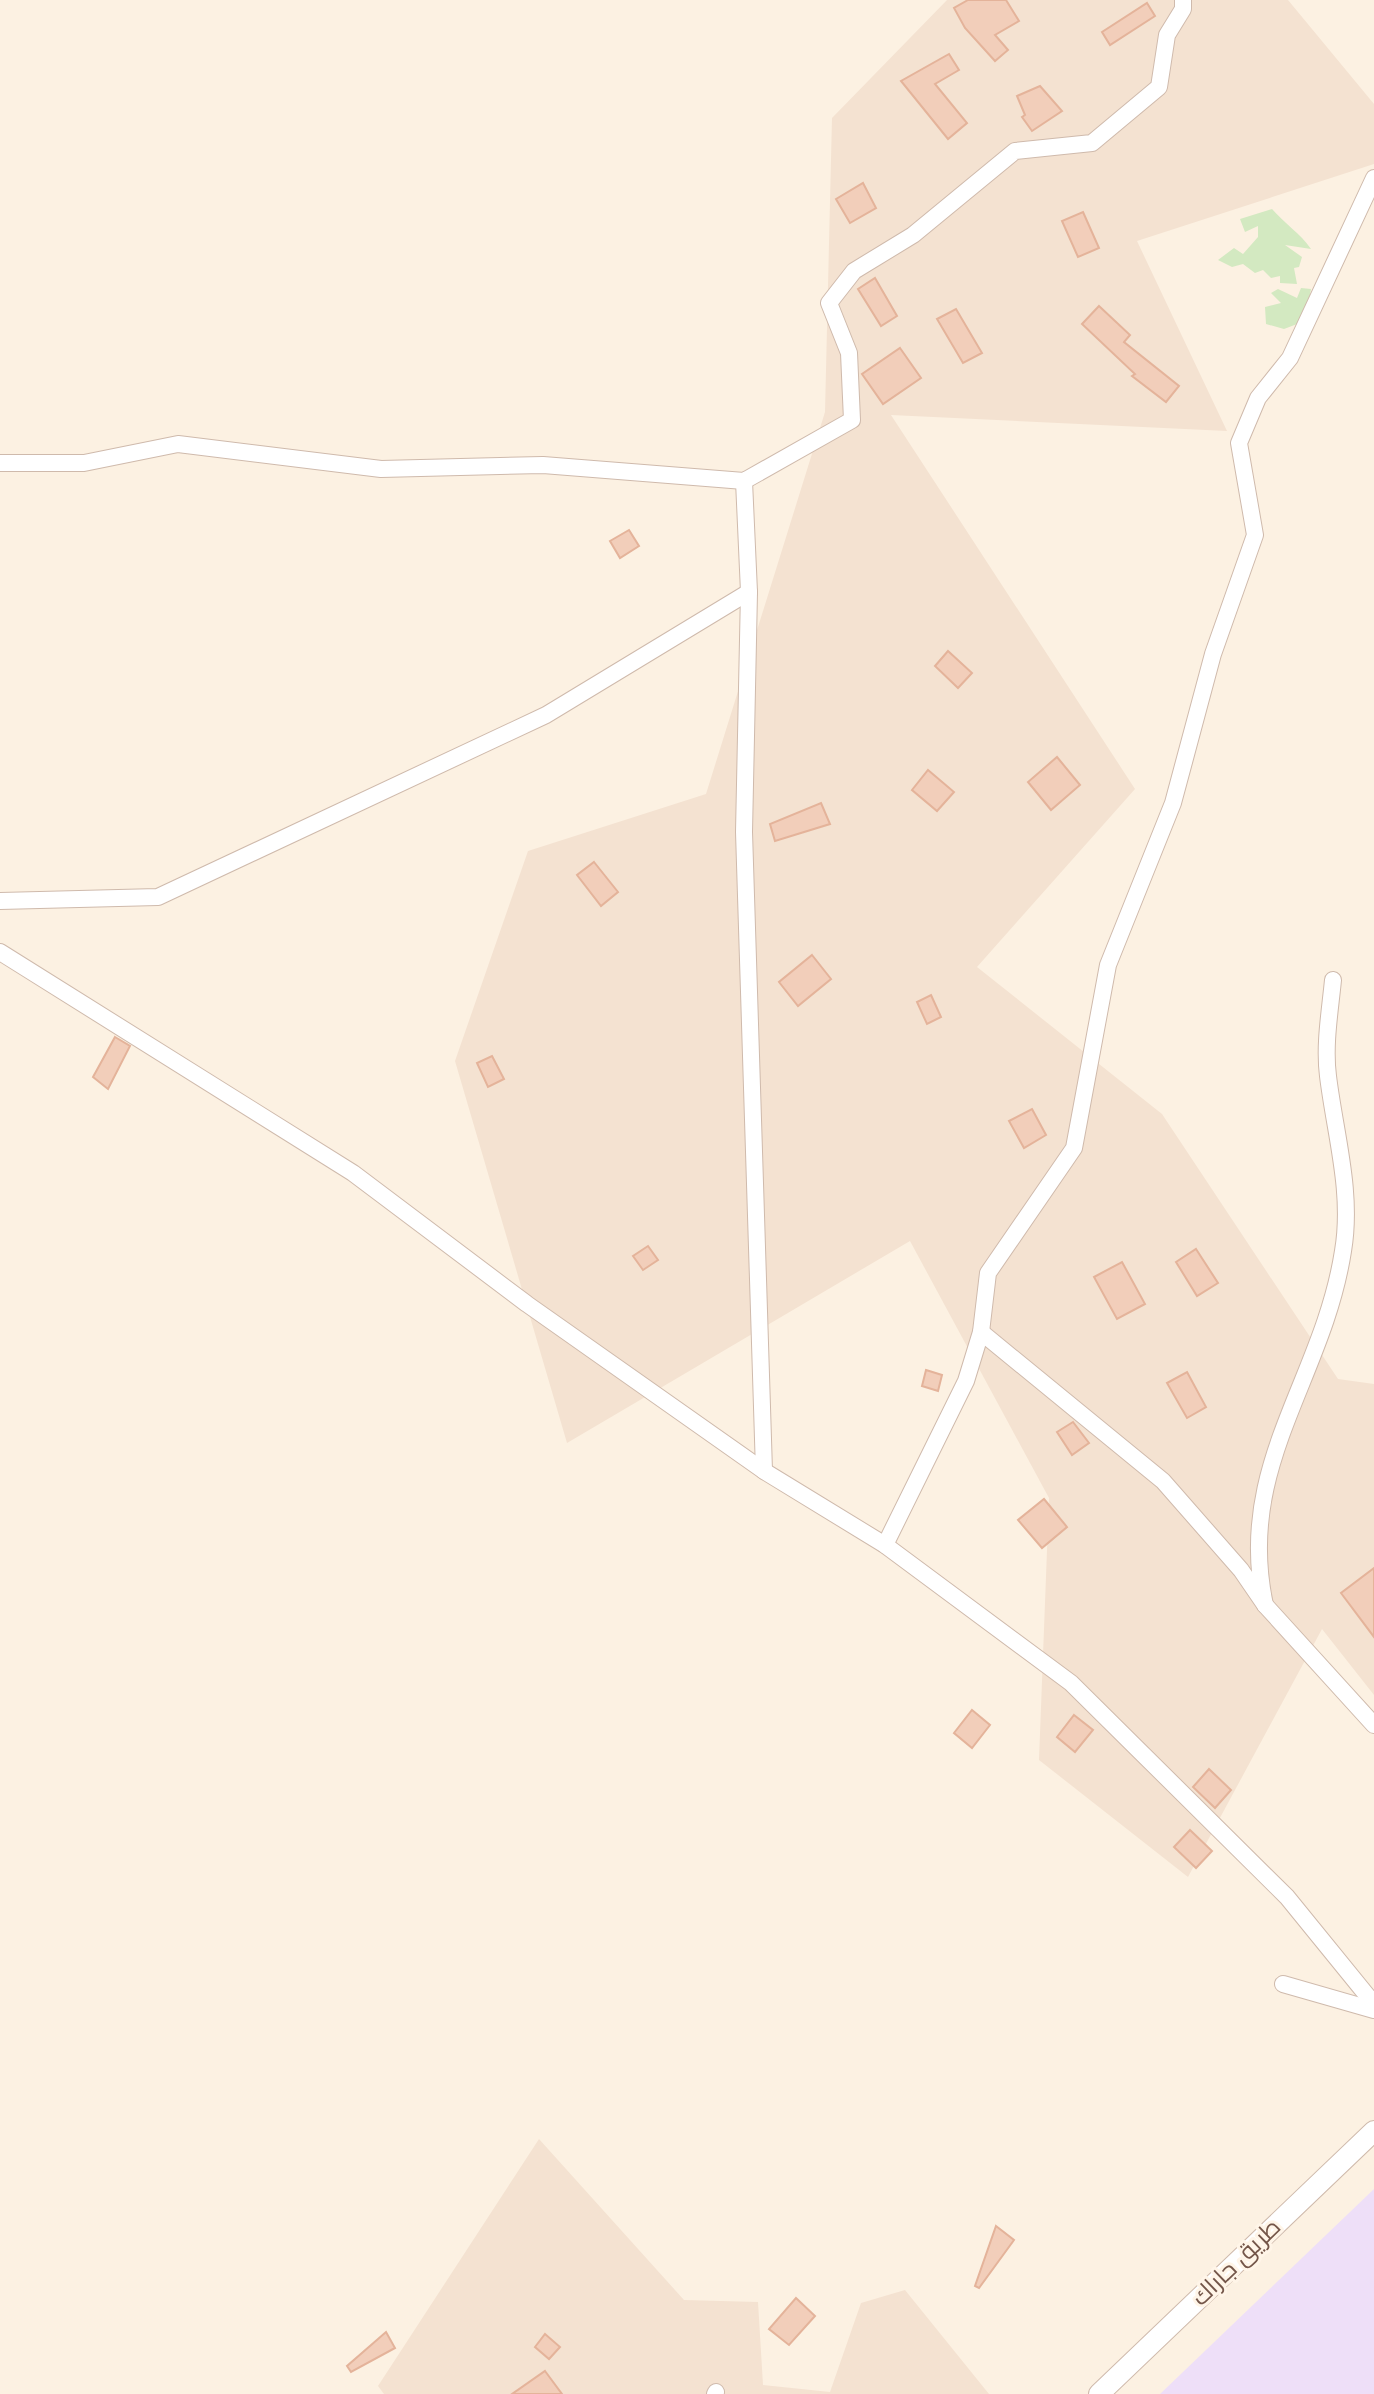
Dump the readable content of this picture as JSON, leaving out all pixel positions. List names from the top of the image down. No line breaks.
{"streets":{"street":["طريق جاراك"]}}
